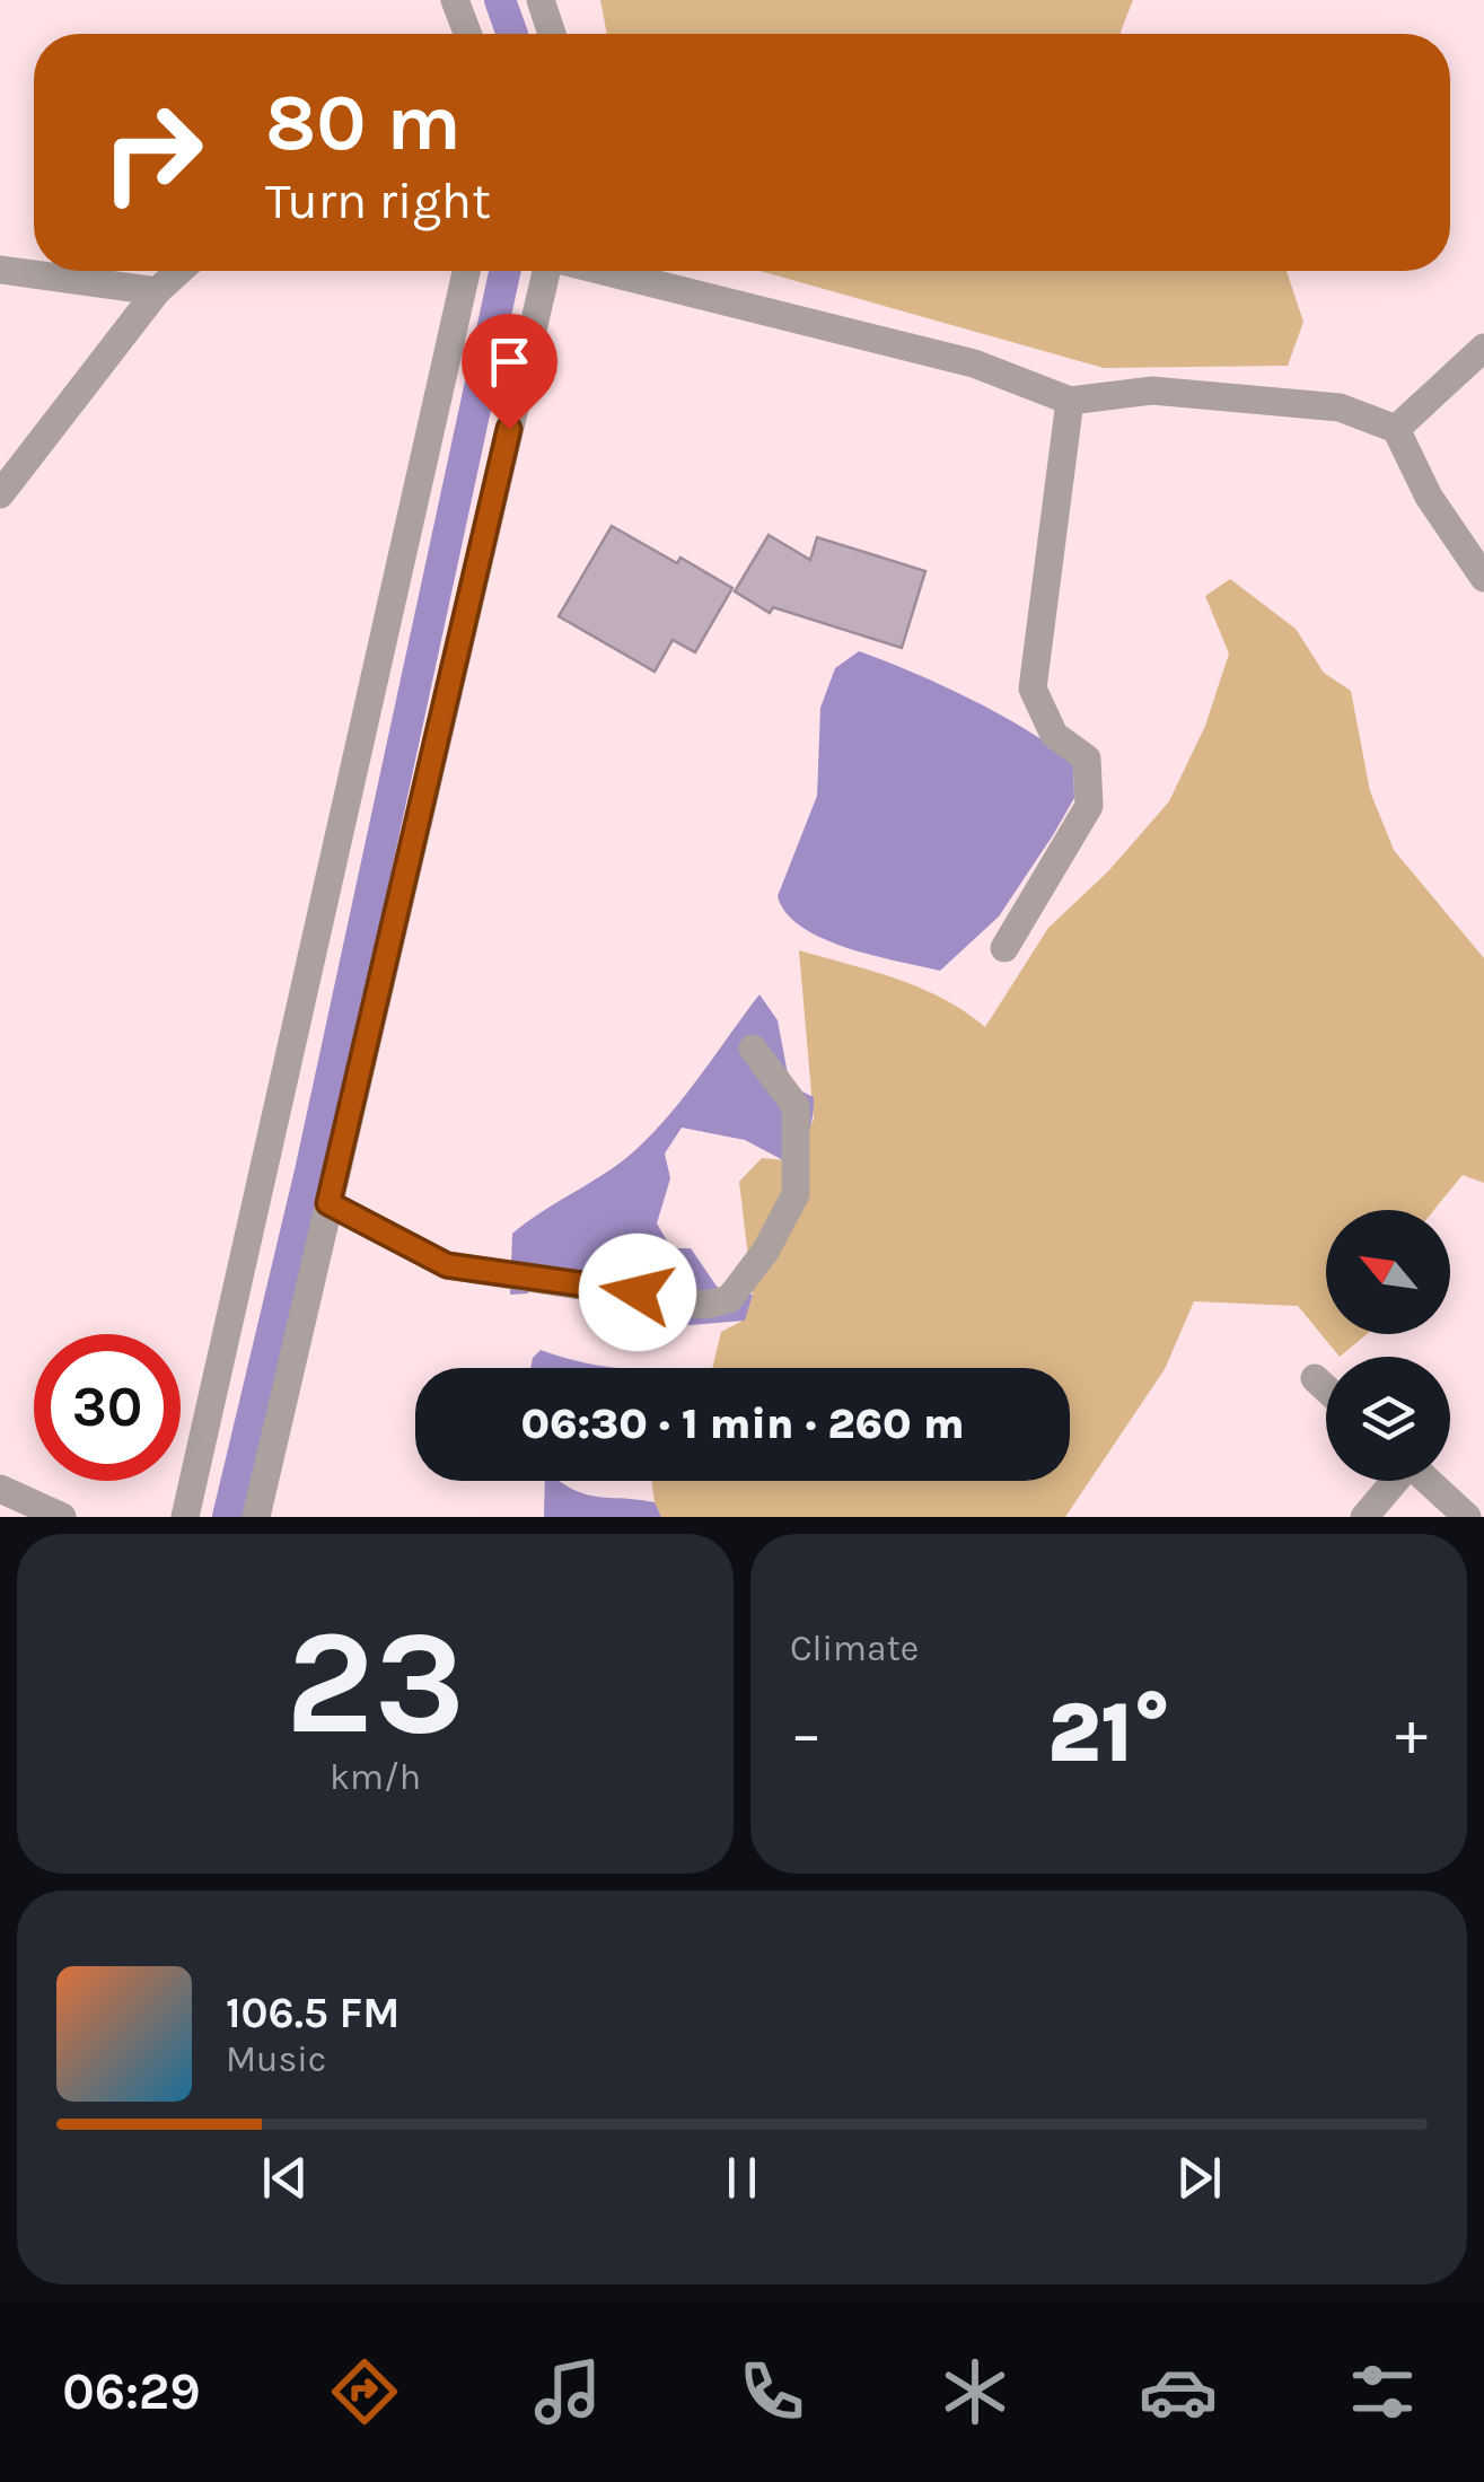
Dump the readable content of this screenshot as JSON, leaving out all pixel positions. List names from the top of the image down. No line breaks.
{"north":"top left","page":{"turn":["80 m","Turn right"],"limit":"30","trip":"06:30 · 1 min · 260 m","tile":[["23","km/h"],"Climate"],"heat":["−","21°","+"],"song":["106.5 FM","Music"],"tabs":"06:29"}}
